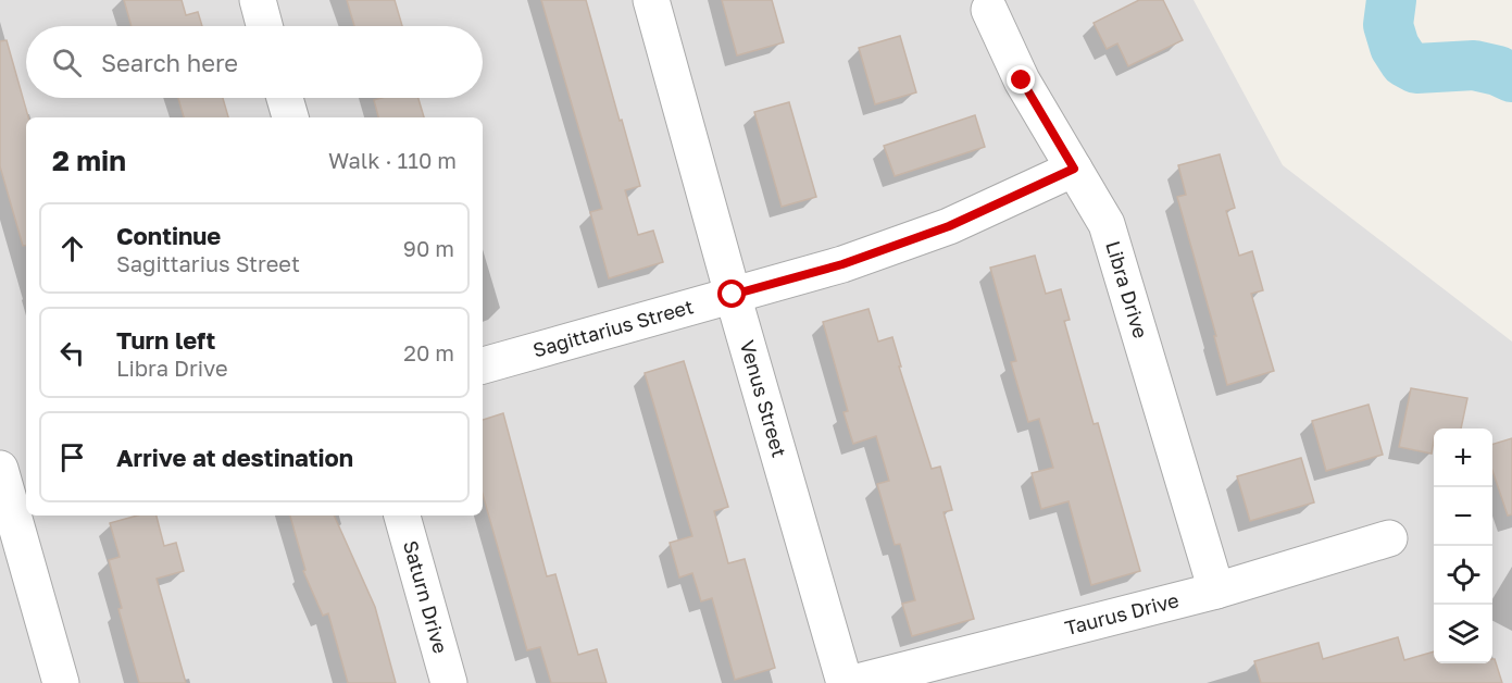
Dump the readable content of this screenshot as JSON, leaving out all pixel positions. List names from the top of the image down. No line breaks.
{"streets":{"street":["Libra Drive","Sagittarius Street","Venus Street","Saturn Drive","Taurus Drive"]},"crossings":[["Libra Drive","Sagittarius Street"],["Libra Drive","Taurus Drive"],["Sagittarius Street","Venus Street"]],"page":{"search":"Search here","heading":["2 min","Walk · 110 m"],"list":[["Continue","Sagittarius Street","90 m"],["Turn left","Libra Drive","20 m"],"Arrive at destination"],"map_buttons":["+","−"]}}
